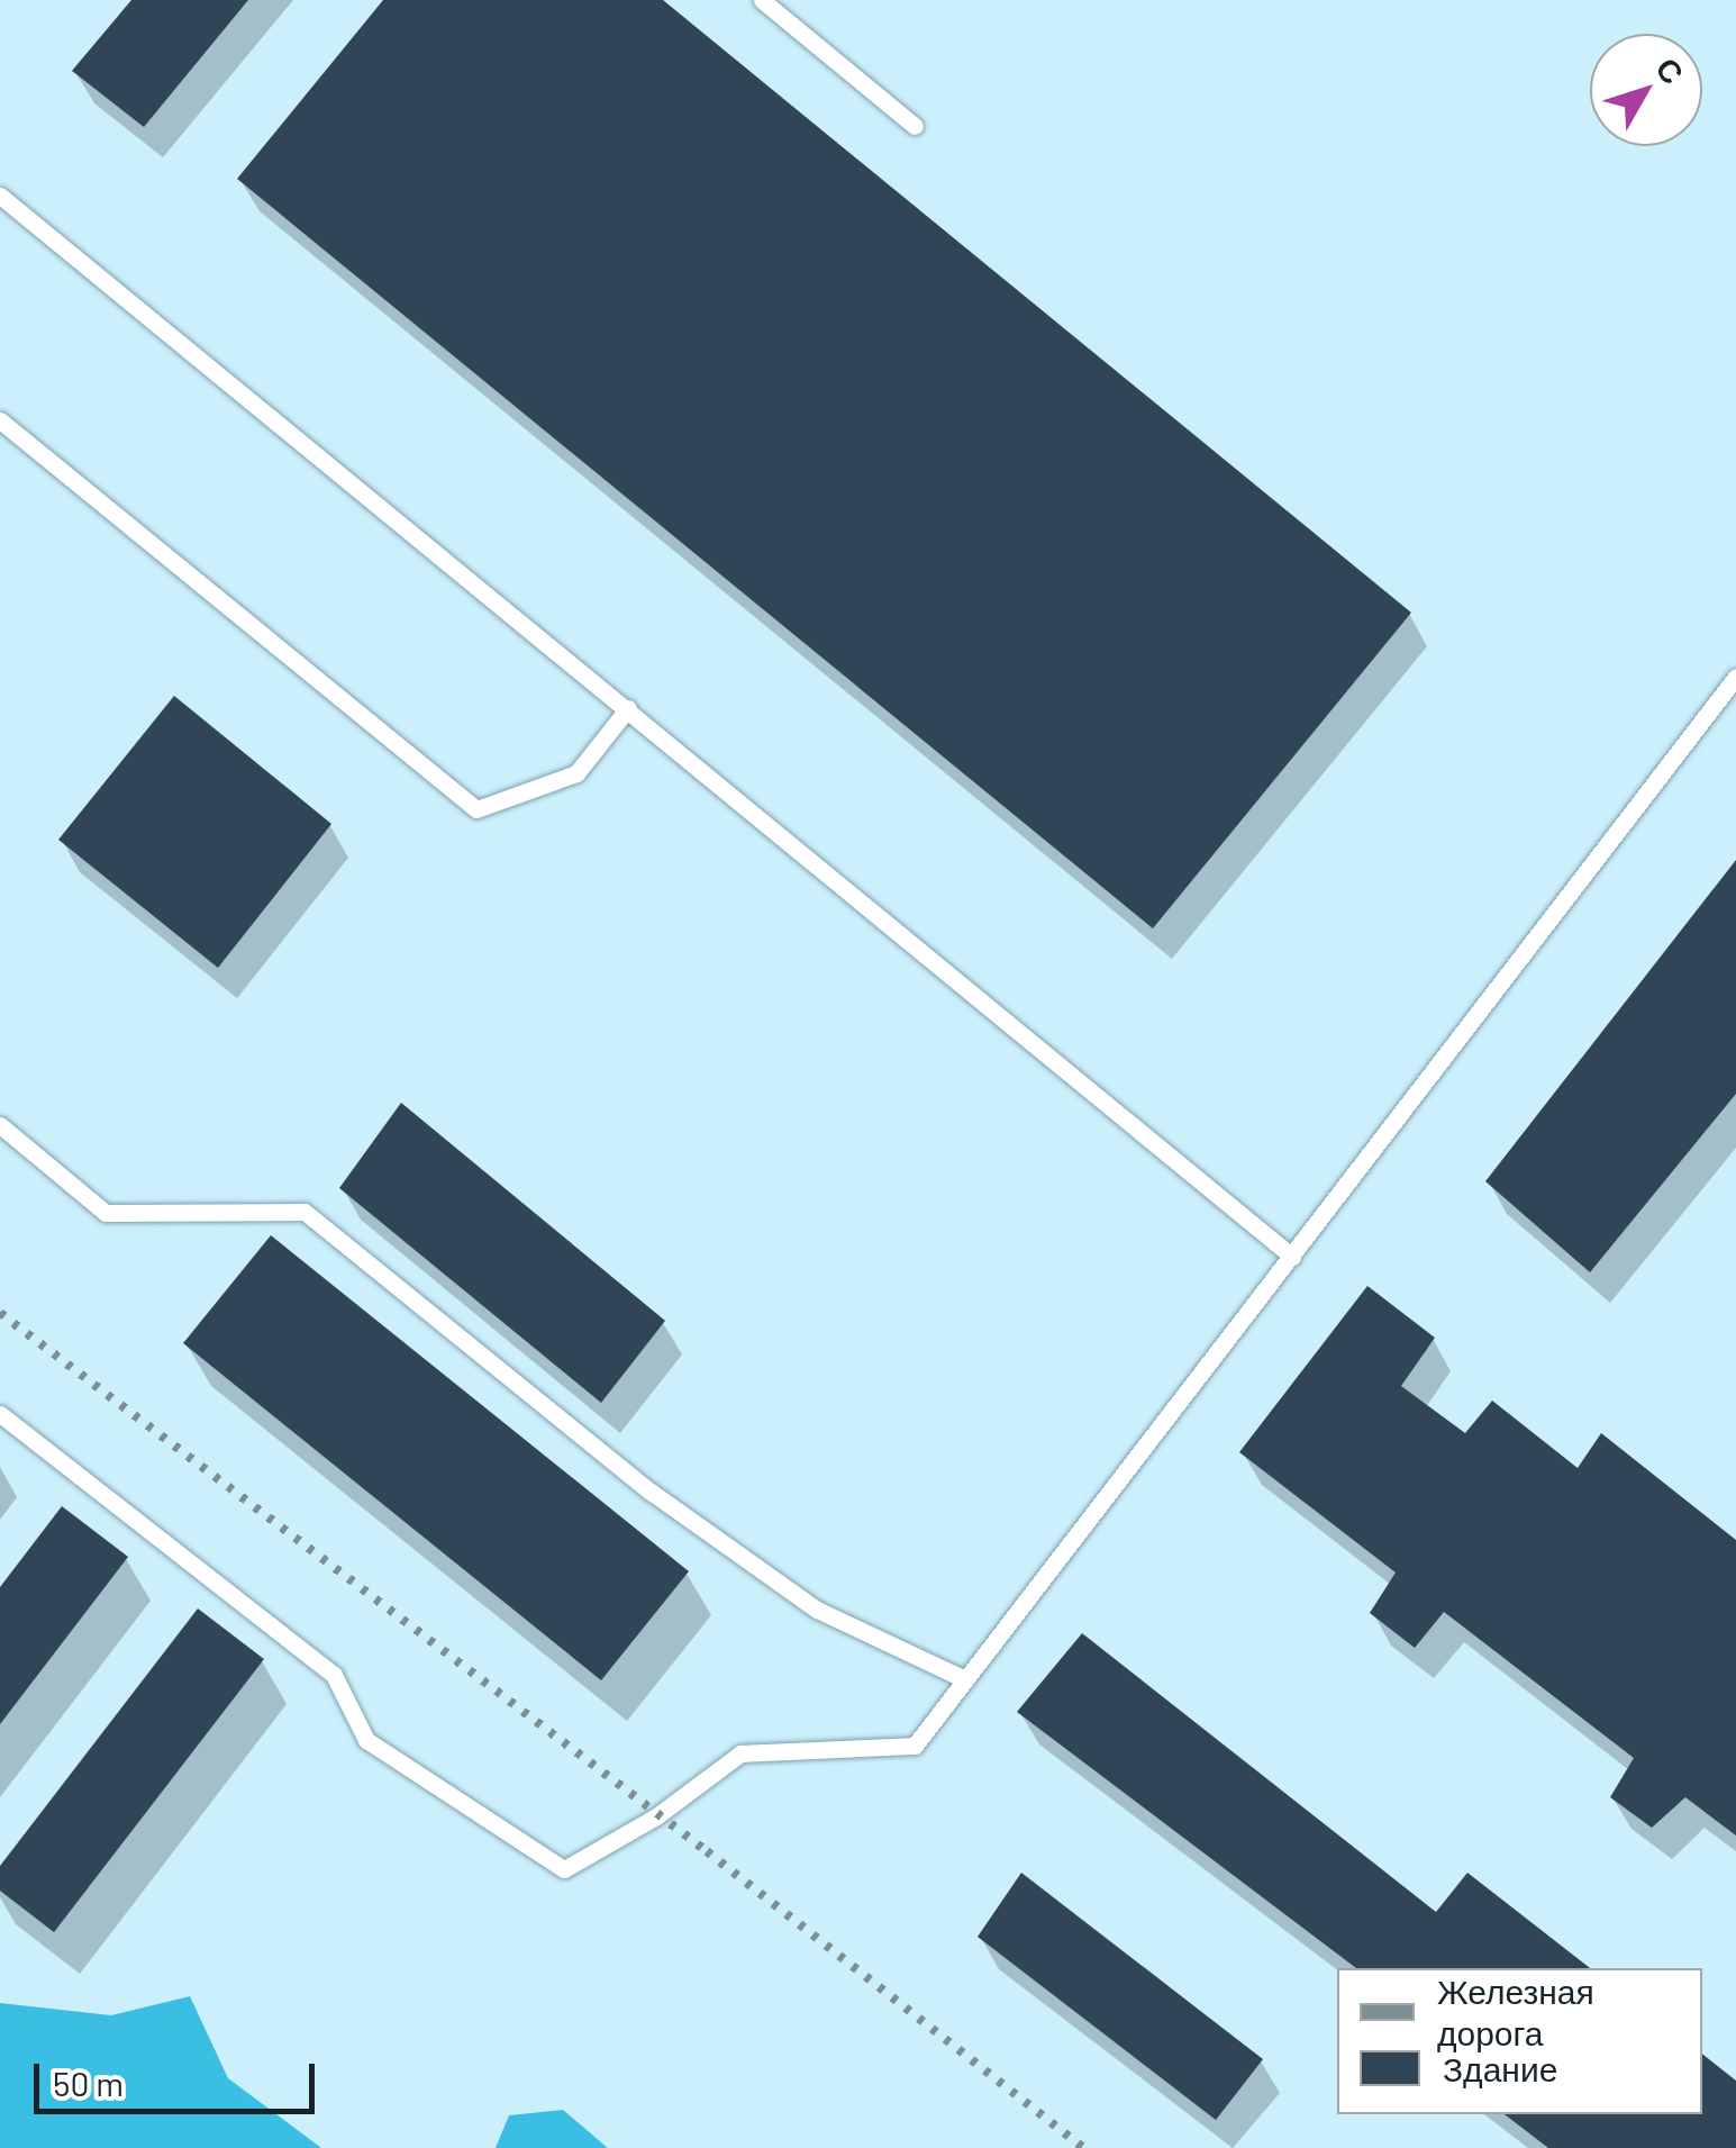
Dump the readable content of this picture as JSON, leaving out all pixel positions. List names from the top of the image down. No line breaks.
{"legend":["Железная дорога","Здание"],"scale_bar":"50 m","north":"top right"}
